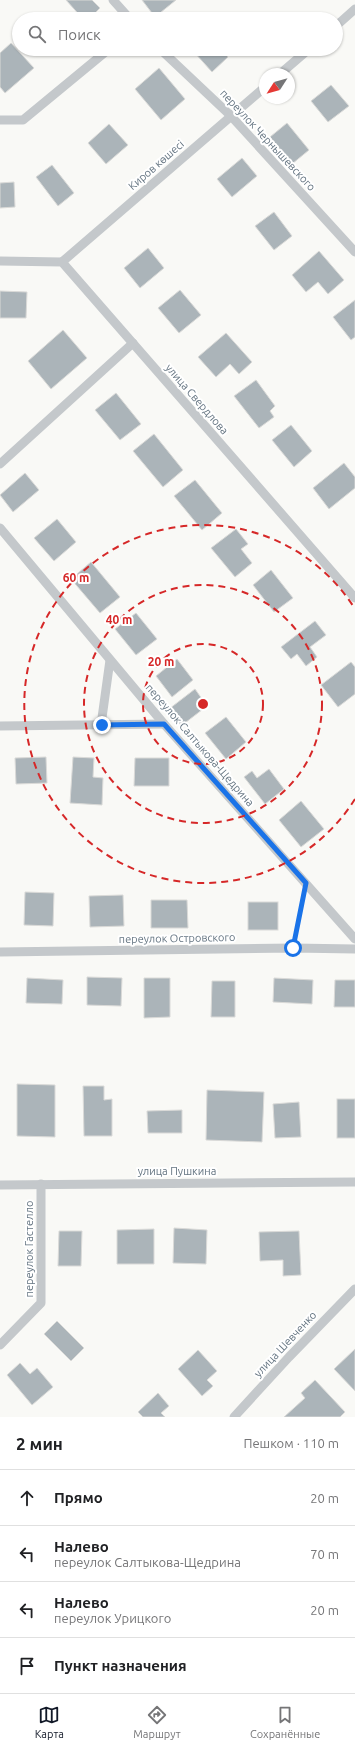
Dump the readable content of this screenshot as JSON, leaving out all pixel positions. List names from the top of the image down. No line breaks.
{"streets":{"lane":["переулок Чернышевского","Киров көшесі","улица Свердлова","переулок Салтыкова-Щедрина","переулок Островского","улица Пушкина","переулок Гастелло","улица Шевченко"]},"crossings":[["переулок Чернышевского","Киров көшесі"],["Киров көшесі","улица Свердлова"],["улица Пушкина","переулок Гастелло"]],"north":"bottom left","page":{"search":"Поиск","heading":["2 мин","Пешком · 110 m"],"list":[["Прямо","20 m"],["Налево","переулок Салтыкова-Щедрина","70 m"],["Налево","переулок Урицкого","20 m"],"Пункт назначения"],"nav":["Карта","Маршрут","Сохранённые"]},"rings":["60 m","40 m","20 m"]}
